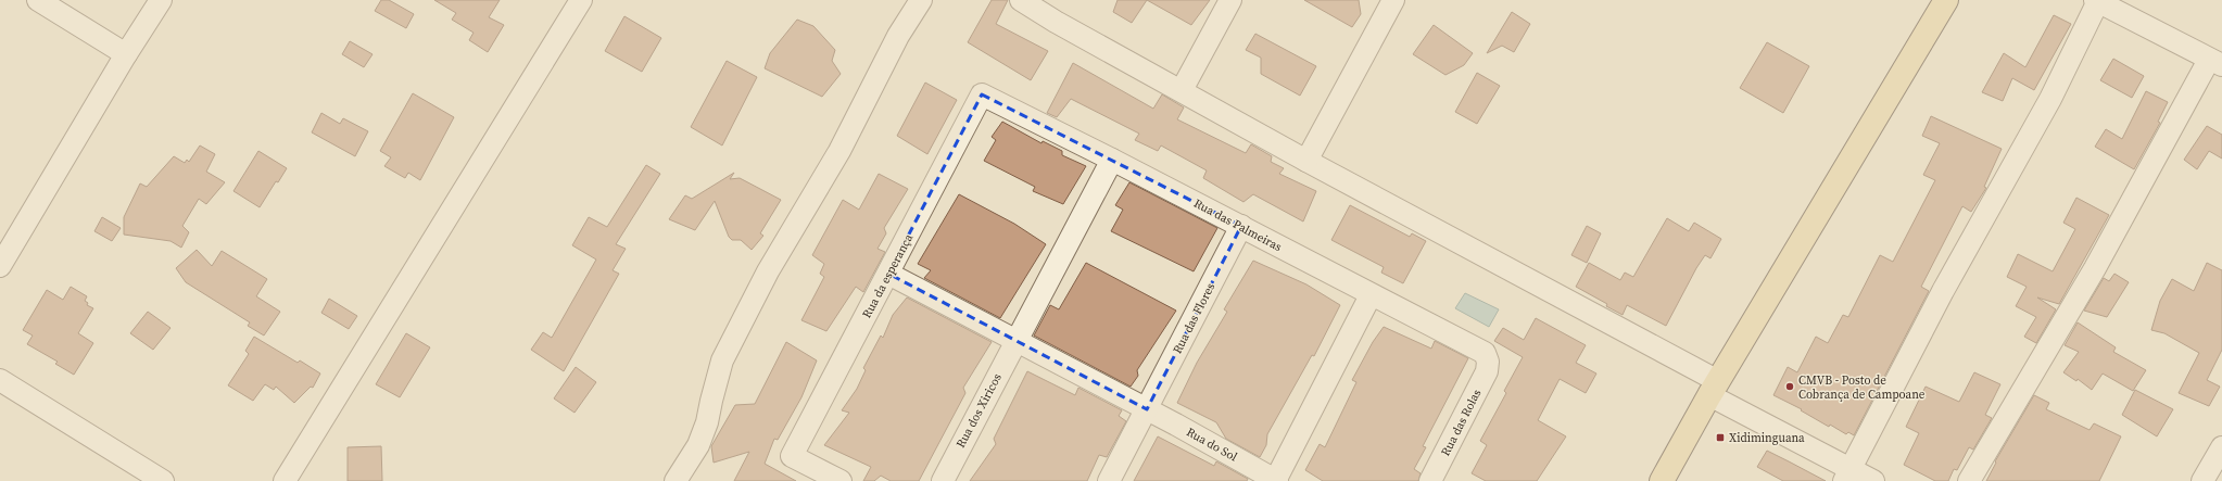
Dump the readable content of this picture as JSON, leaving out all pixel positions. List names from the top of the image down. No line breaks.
{"streets":{"street":["Rua das Palmeiras","Rua da esperança","Rua das Flores","Rua dos Xiricos","Rua das Rolas","Rua do Sol"]},"crossings":[["Rua das Palmeiras","Rua da esperança"],["Rua das Palmeiras","Rua das Flores"],["Rua das Palmeiras","Rua dos Xiricos"],["Rua das Palmeiras","Rua das Rolas"],["Rua da esperança","Rua do Sol"],["Rua das Flores","Rua do Sol"],["Rua dos Xiricos","Rua do Sol"]],"places":{"other":["CMVB - Posto de Cobrança de Campoane"],"transit":["Xidiminguana"]}}
